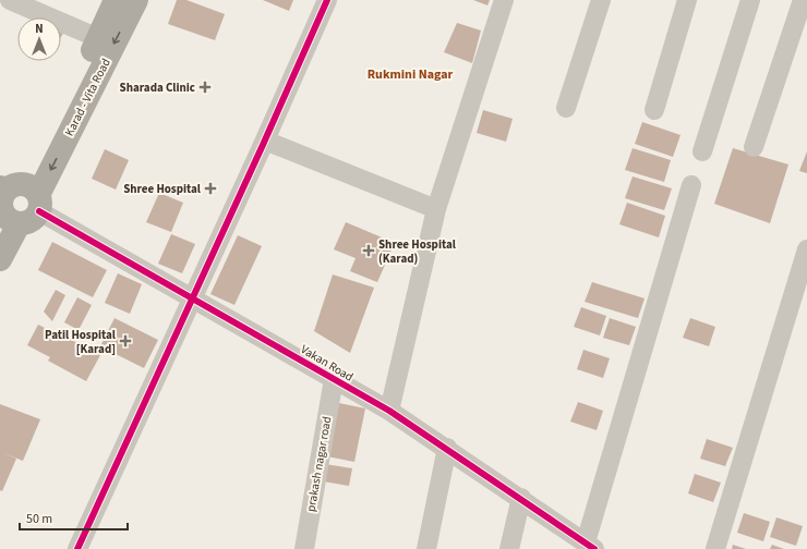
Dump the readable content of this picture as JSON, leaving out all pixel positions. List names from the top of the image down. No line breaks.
{"streets":{"highway":["Karad - Vita Road"],"street":["Vakan Road","prakash nagar road"]},"crossings":[["Karad - Vita Road","Vakan Road"],["Vakan Road","prakash nagar road"]],"districts":["Rukmini Nagar"],"places":{"health":["Sharada Clinic","Shree Hospital","Shree Hospital (Karad)","Patil Hospital [Karad]"]},"scale_bar":"50 m","north":"top"}
